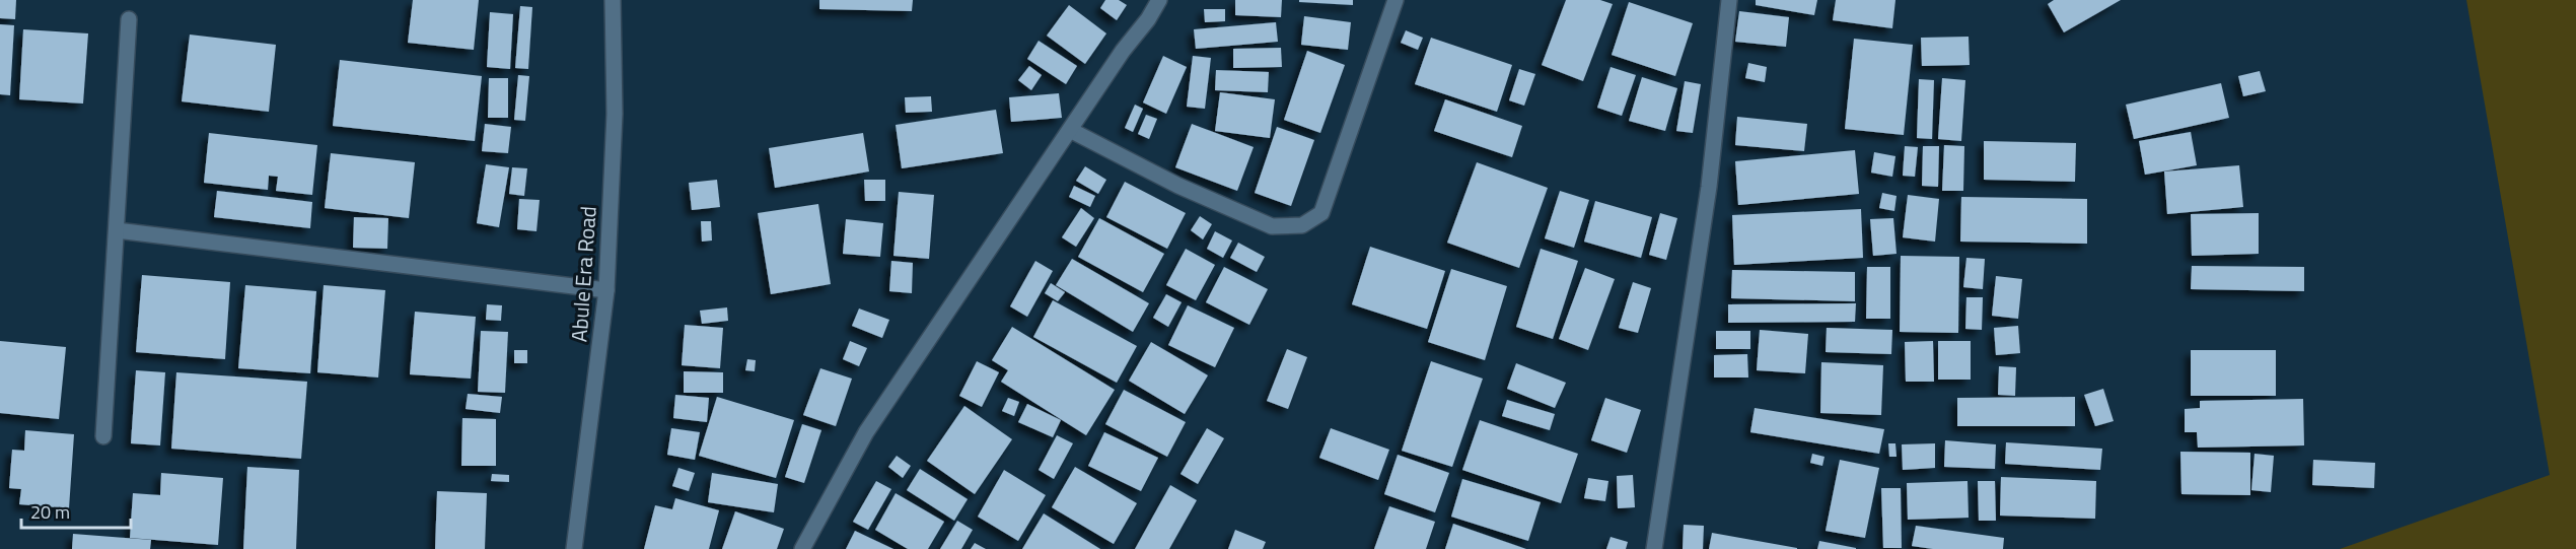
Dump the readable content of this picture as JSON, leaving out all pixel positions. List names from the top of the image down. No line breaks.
{"streets":{"street":["Abule Era Road"]},"scale_bar":"20 m"}
